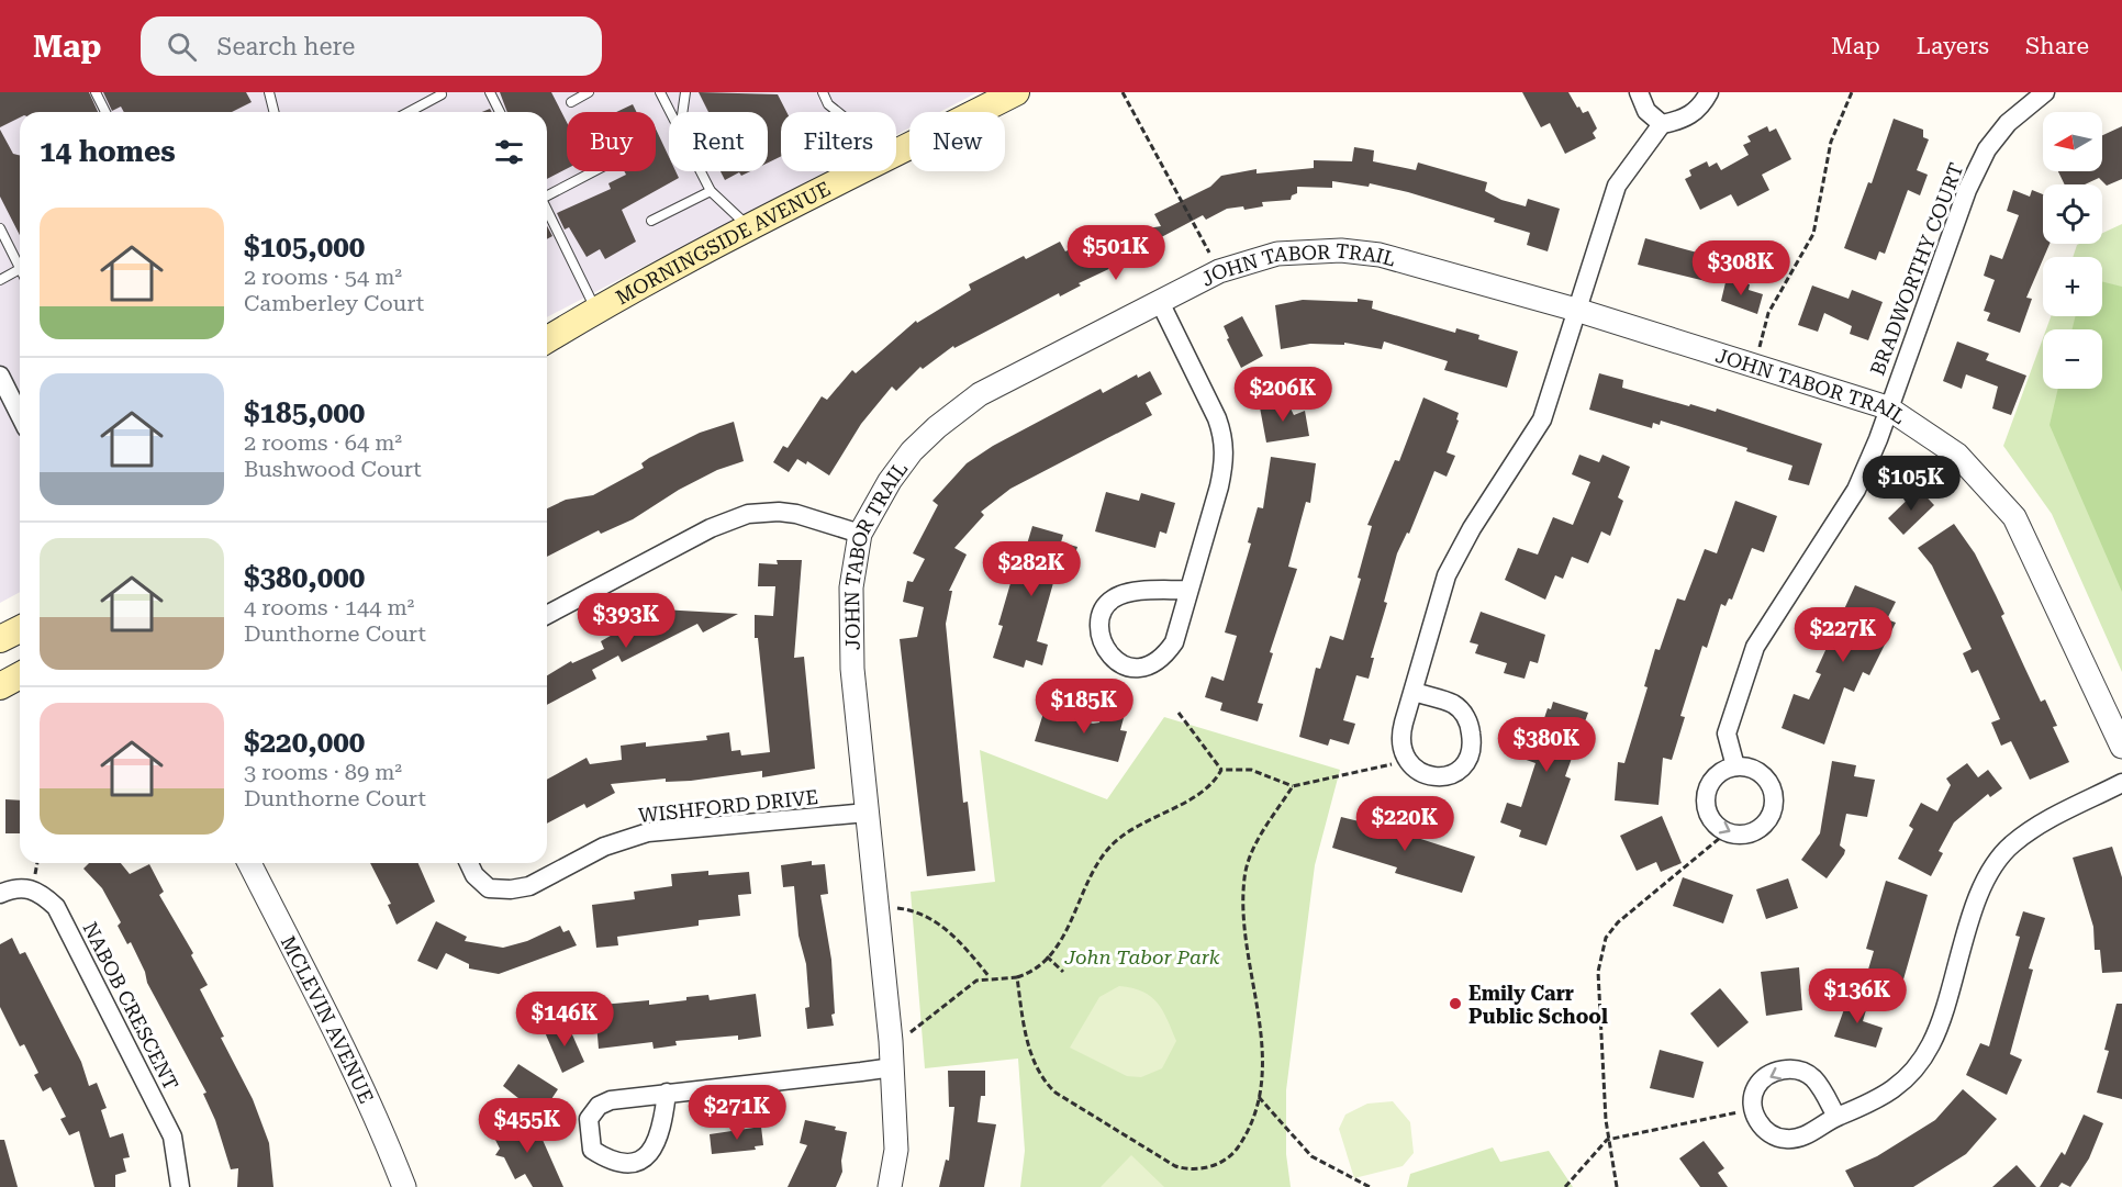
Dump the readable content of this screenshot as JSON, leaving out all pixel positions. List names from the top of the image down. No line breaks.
{"streets":{"main road":["MORNINGSIDE AVENUE"],"street":["BRADWORTHY COURT","JOHN TABOR TRAIL","WISHFORD DRIVE","NABOB CRESCENT","MCLEVIN AVENUE"]},"crossings":[["BRADWORTHY COURT","JOHN TABOR TRAIL"],["JOHN TABOR TRAIL","WISHFORD DRIVE"]],"parks":["John Tabor Park"],"places":["Emily Carr Public School"],"north":"left","page":{"header":"Map","search":"Search here","nav":["Map","Layers","Share"],"map_buttons":["+","−"],"chip":["Buy","Rent","Filters","New"],"heading":"14 homes","list":[{"name":"$105,000","note":"2 rooms · 54 m² · Camberley Court"},{"name":"$185,000","note":"2 rooms · 64 m² · Bushwood Court"},{"name":"$380,000","note":"4 rooms · 144 m² · Dunthorne Court"},{"name":"$220,000","note":"3 rooms · 89 m² · Dunthorne Court"}],"price":["$501K","$308K","$206K","$105K","$282K","$393K","$227K","$185K","$380K","$220K","$136K","$146K","$271K","$455K"]}}
